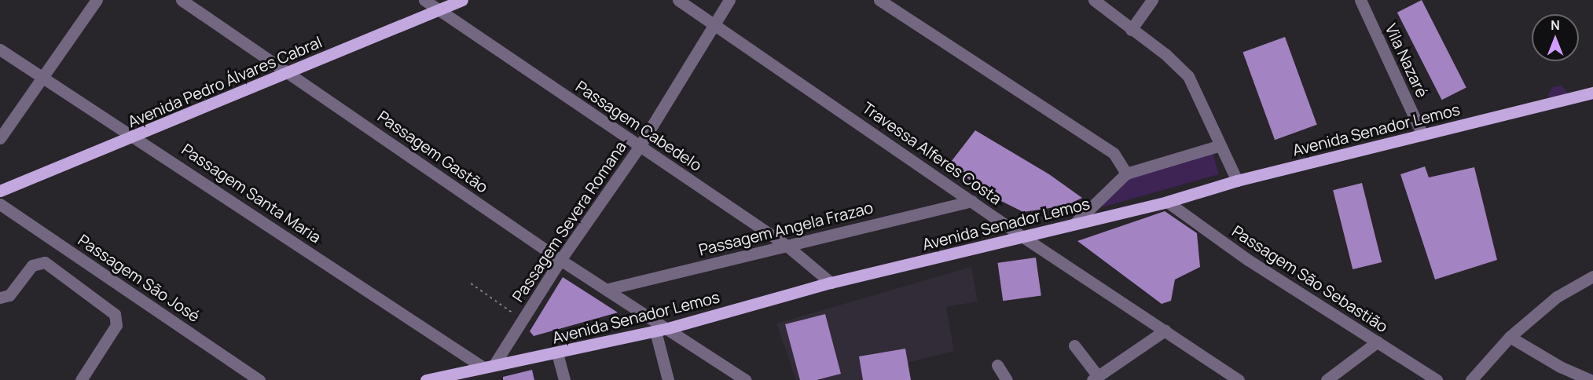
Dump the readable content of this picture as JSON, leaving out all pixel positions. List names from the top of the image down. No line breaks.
{"streets":{"main road":["Avenida Pedro Álvares Cabral","Avenida Senador Lemos"],"street":["Vila Nazaré","Passagem Cabedelo","Passagem Gastão","Travessa Alferes Costa","Passagem Santa Maria","Passagem Severa Romana","Passagem Angela Frazao","Passagem São José","Passagem São Sebastião"]},"crossings":[["Vila Nazaré","Avenida Senador Lemos"],["Avenida Pedro Álvares Cabral","Passagem Cabedelo"],["Avenida Pedro Álvares Cabral","Passagem Gastão"],["Avenida Pedro Álvares Cabral","Passagem Santa Maria"],["Passagem Cabedelo","Avenida Senador Lemos"],["Passagem Cabedelo","Passagem Severa Romana"],["Passagem Cabedelo","Passagem Angela Frazao"],["Avenida Senador Lemos","Passagem Gastão"],["Avenida Senador Lemos","Travessa Alferes Costa"],["Avenida Senador Lemos","Passagem Santa Maria"],["Avenida Senador Lemos","Passagem Severa Romana"],["Avenida Senador Lemos","Passagem São Sebastião"],["Passagem Gastão","Passagem Severa Romana"],["Passagem Gastão","Passagem Angela Frazao"],["Travessa Alferes Costa","Passagem Severa Romana"],["Travessa Alferes Costa","Passagem Angela Frazao"],["Passagem Santa Maria","Passagem Severa Romana"]],"north":"top"}
